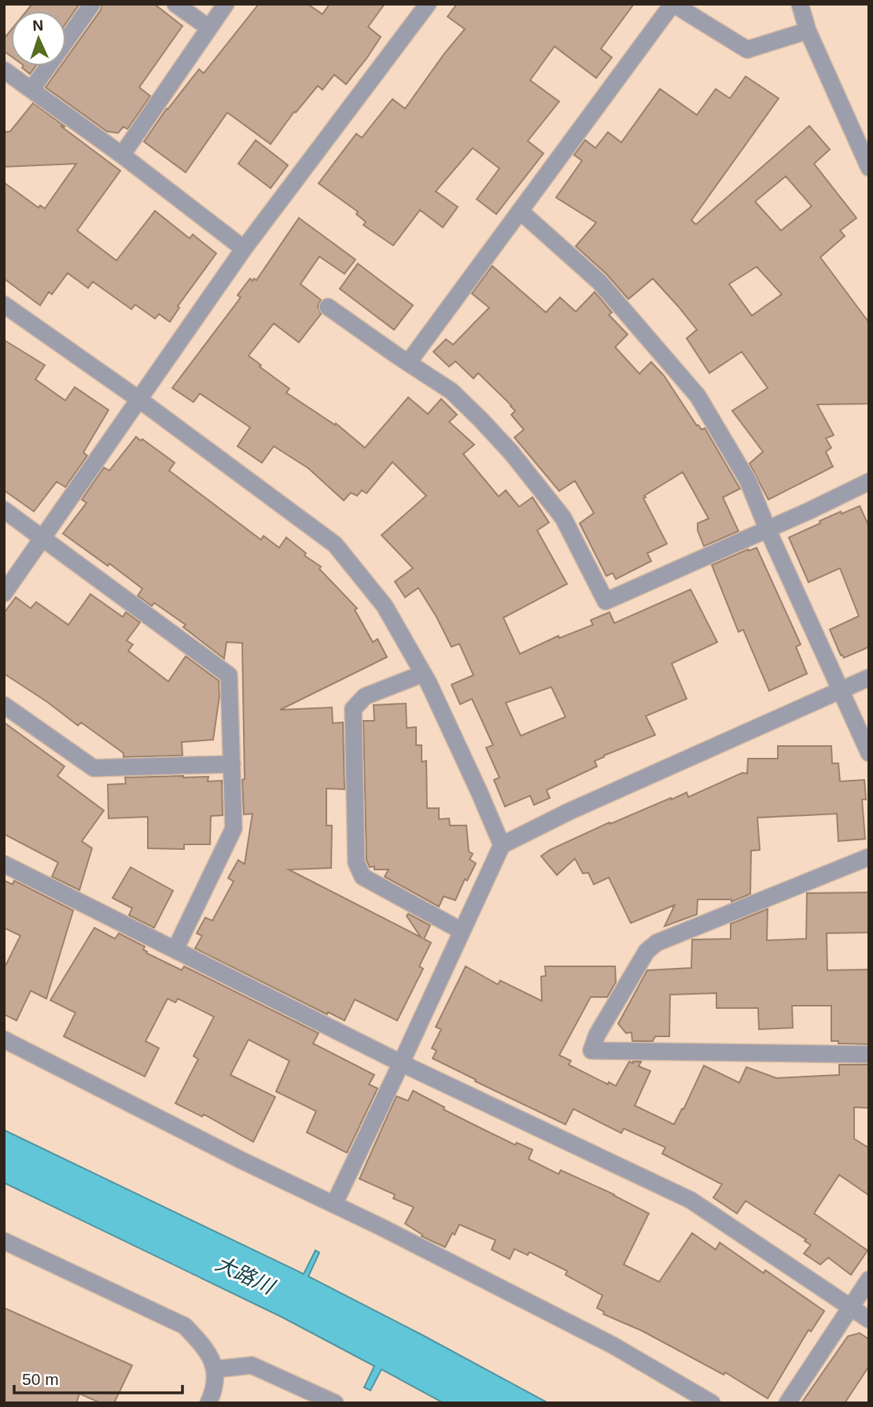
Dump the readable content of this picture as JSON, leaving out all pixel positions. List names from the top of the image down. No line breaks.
{"water":["大路川"],"scale_bar":"50 m","north":"top"}
